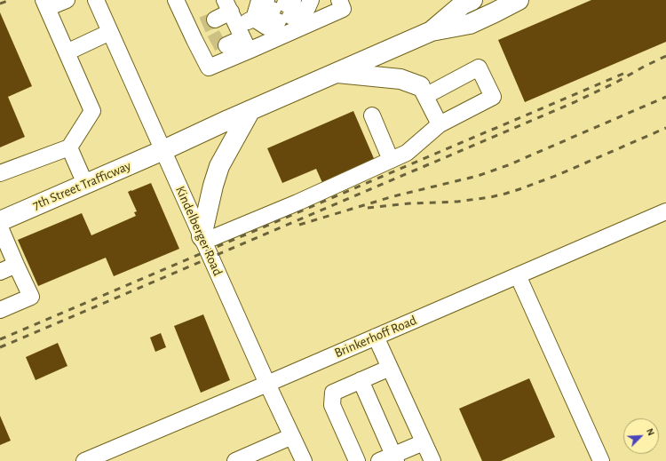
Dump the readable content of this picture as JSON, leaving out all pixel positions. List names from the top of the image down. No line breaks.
{"streets":{"main road":["7th Street Trafficway"],"street":["Kindelberger Road","Brinkerhoff Road"]},"crossings":[["7th Street Trafficway","Kindelberger Road"],["Kindelberger Road","Brinkerhoff Road"]],"north":"top right"}
